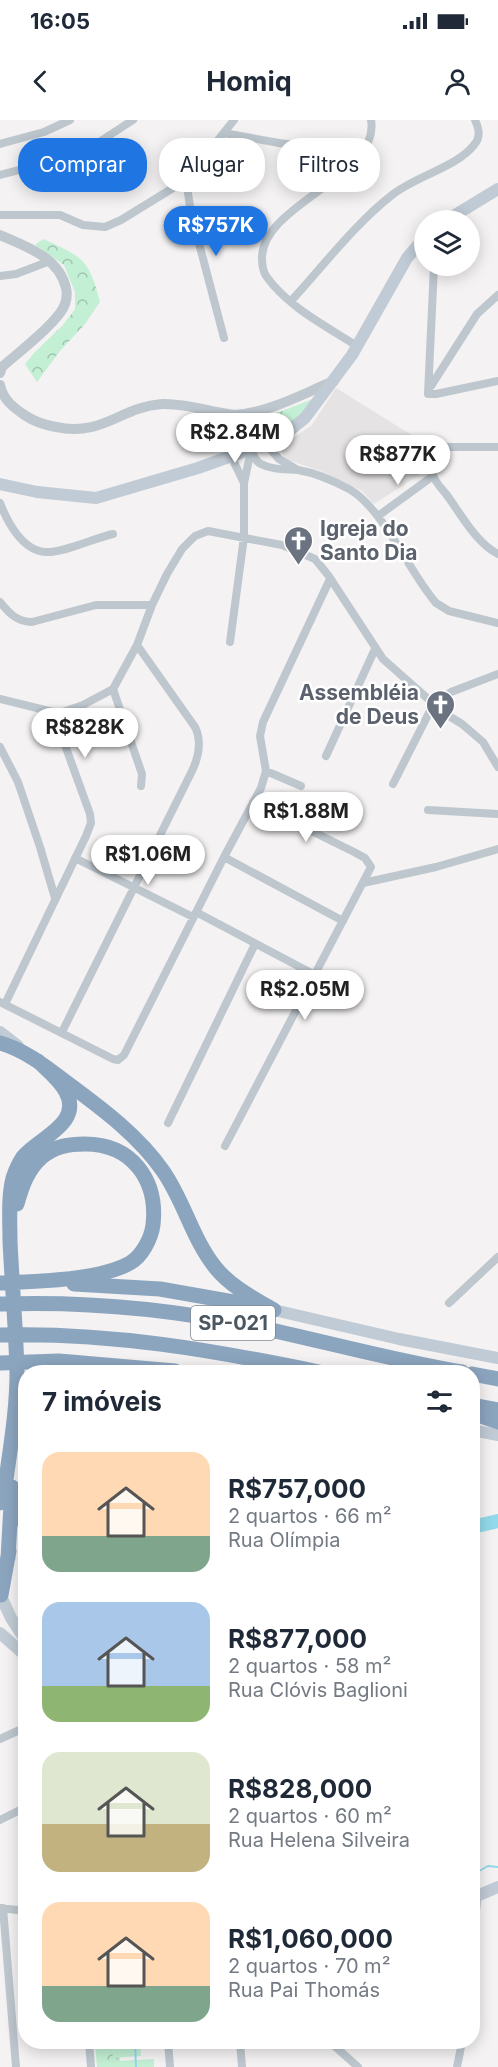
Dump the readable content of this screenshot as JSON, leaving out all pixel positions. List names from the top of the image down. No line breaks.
{"streets":{"highway":["SP-021"]},"places":{"church":["Igreja do Santo Dia","Assembléia de Deus"]},"page":{"status":"16:05","header":"Homiq","chip":["Comprar","Alugar","Filtros"],"price":["R$757K","R$2.84M","R$877K","R$828K","R$1.88M","R$1.06M","R$2.05M"],"heading":"7 imóveis","list":[{"name":"R$757,000","note":"2 quartos · 66 m² · Rua Olímpia"},{"name":"R$877,000","note":"2 quartos · 58 m² · Rua Clóvis Baglioni"},{"name":"R$828,000","note":"2 quartos · 60 m² · Rua Helena Silveira"},{"name":"R$1,060,000","note":"2 quartos · 70 m² · Rua Pai Thomás"}]}}
